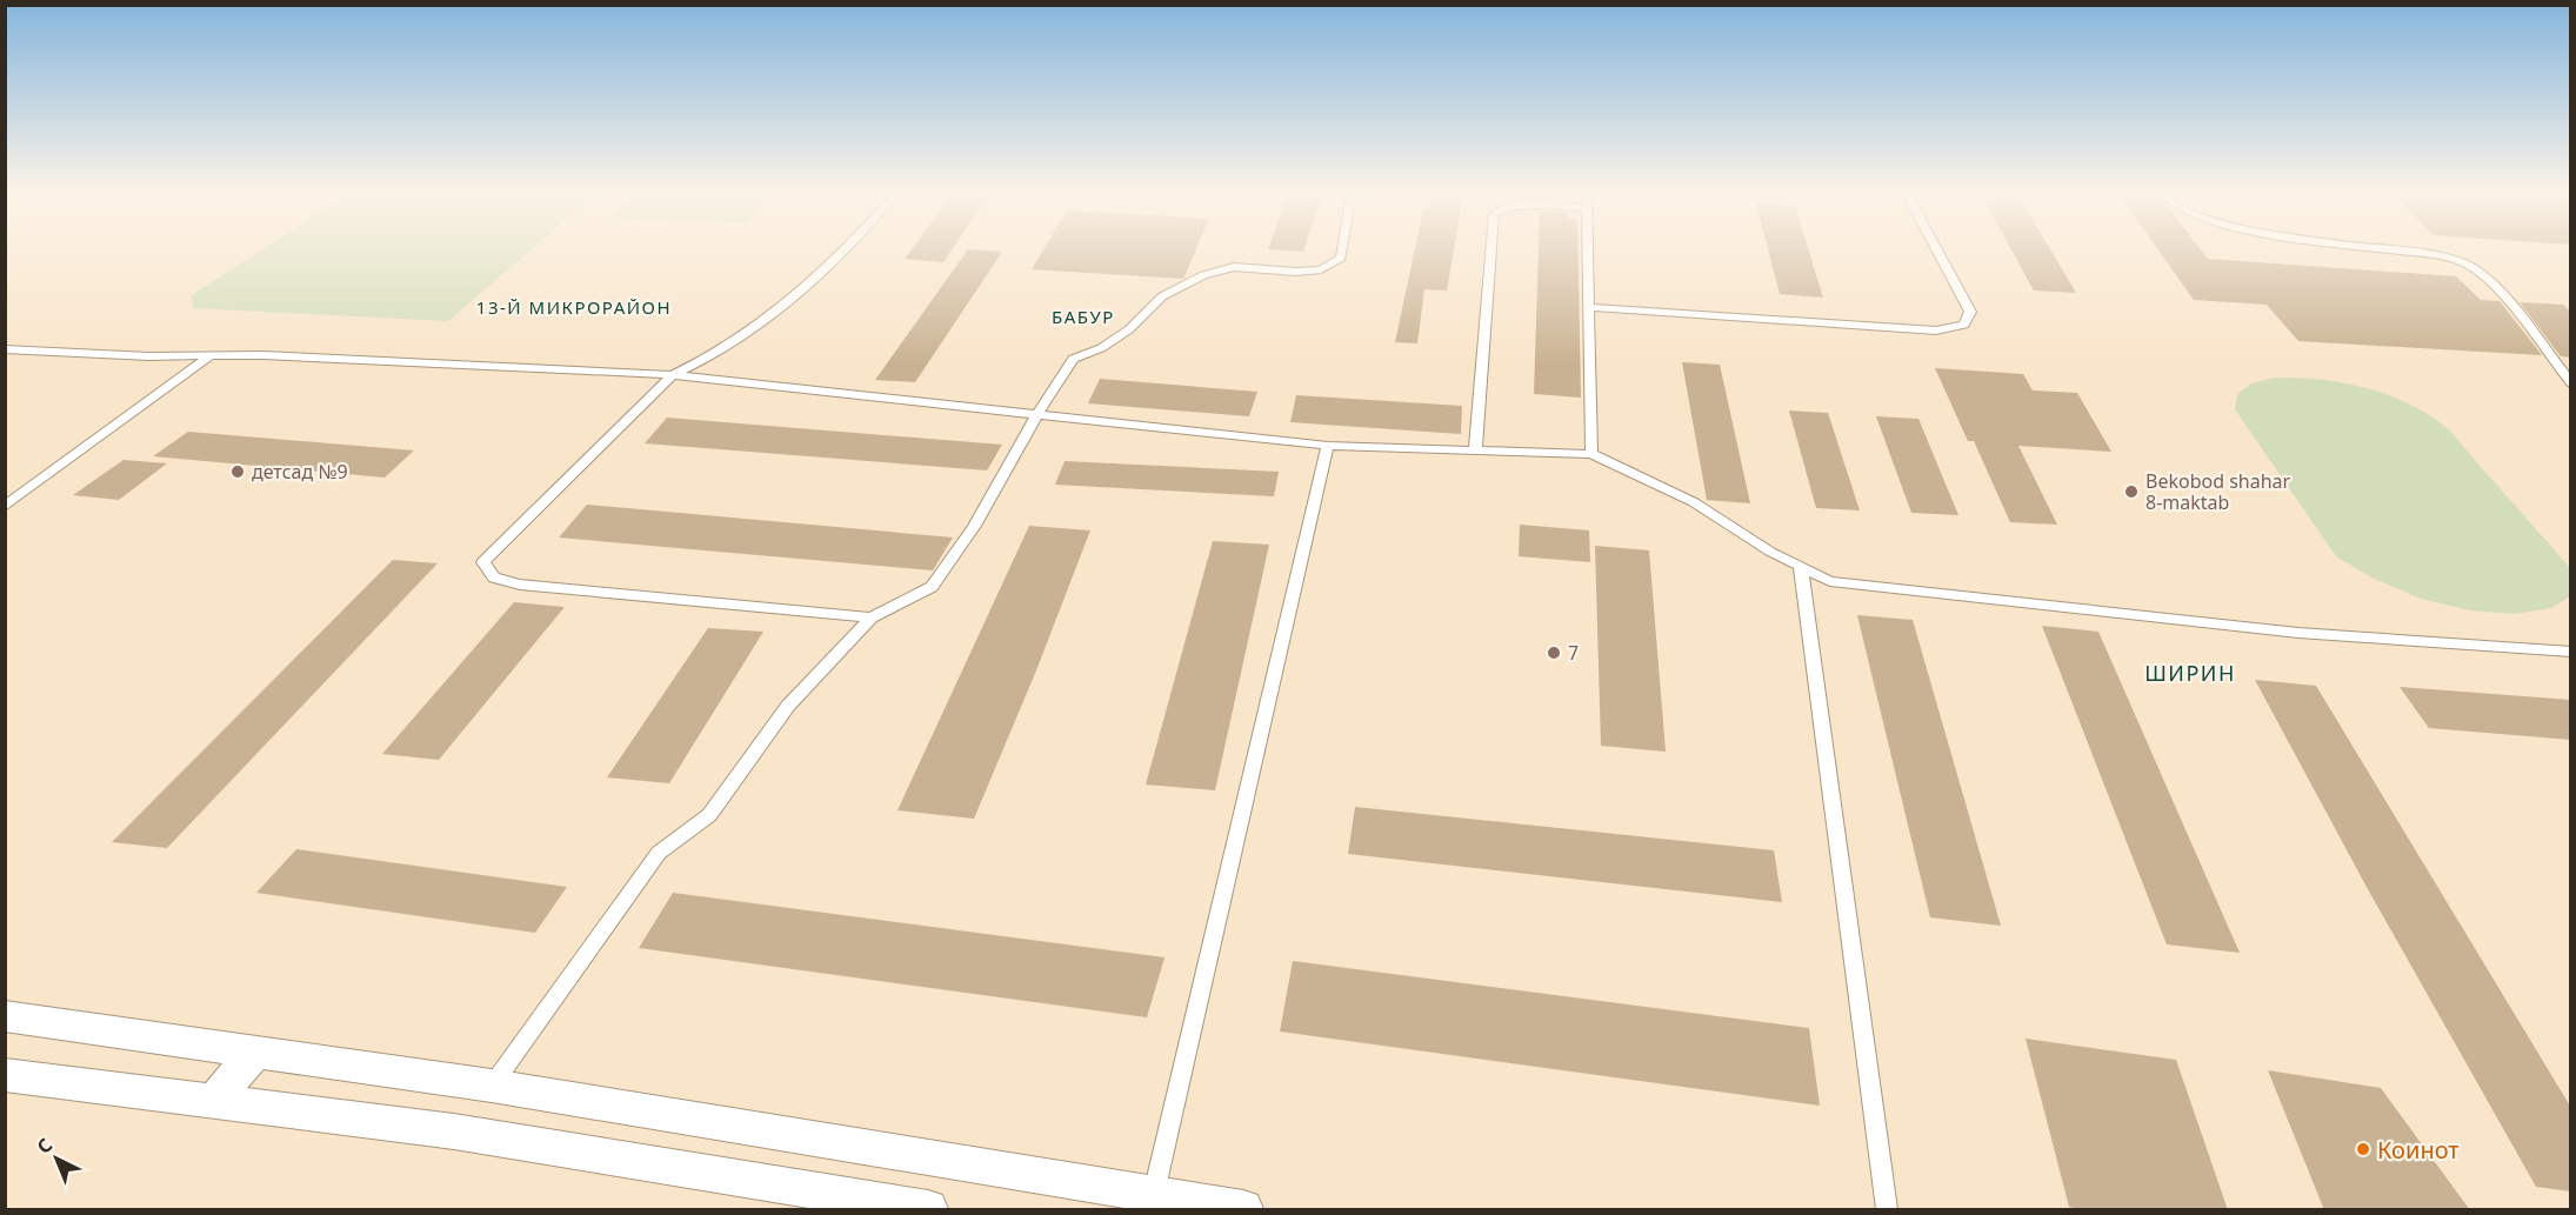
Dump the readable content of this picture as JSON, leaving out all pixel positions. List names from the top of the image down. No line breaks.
{"districts":["13-Й МИКРОРАЙОН","БАБУР","ШИРИН"],"places":["детсад №9","Bekobod shahar 8-maktab","7","Коинот"],"north":"top left"}
